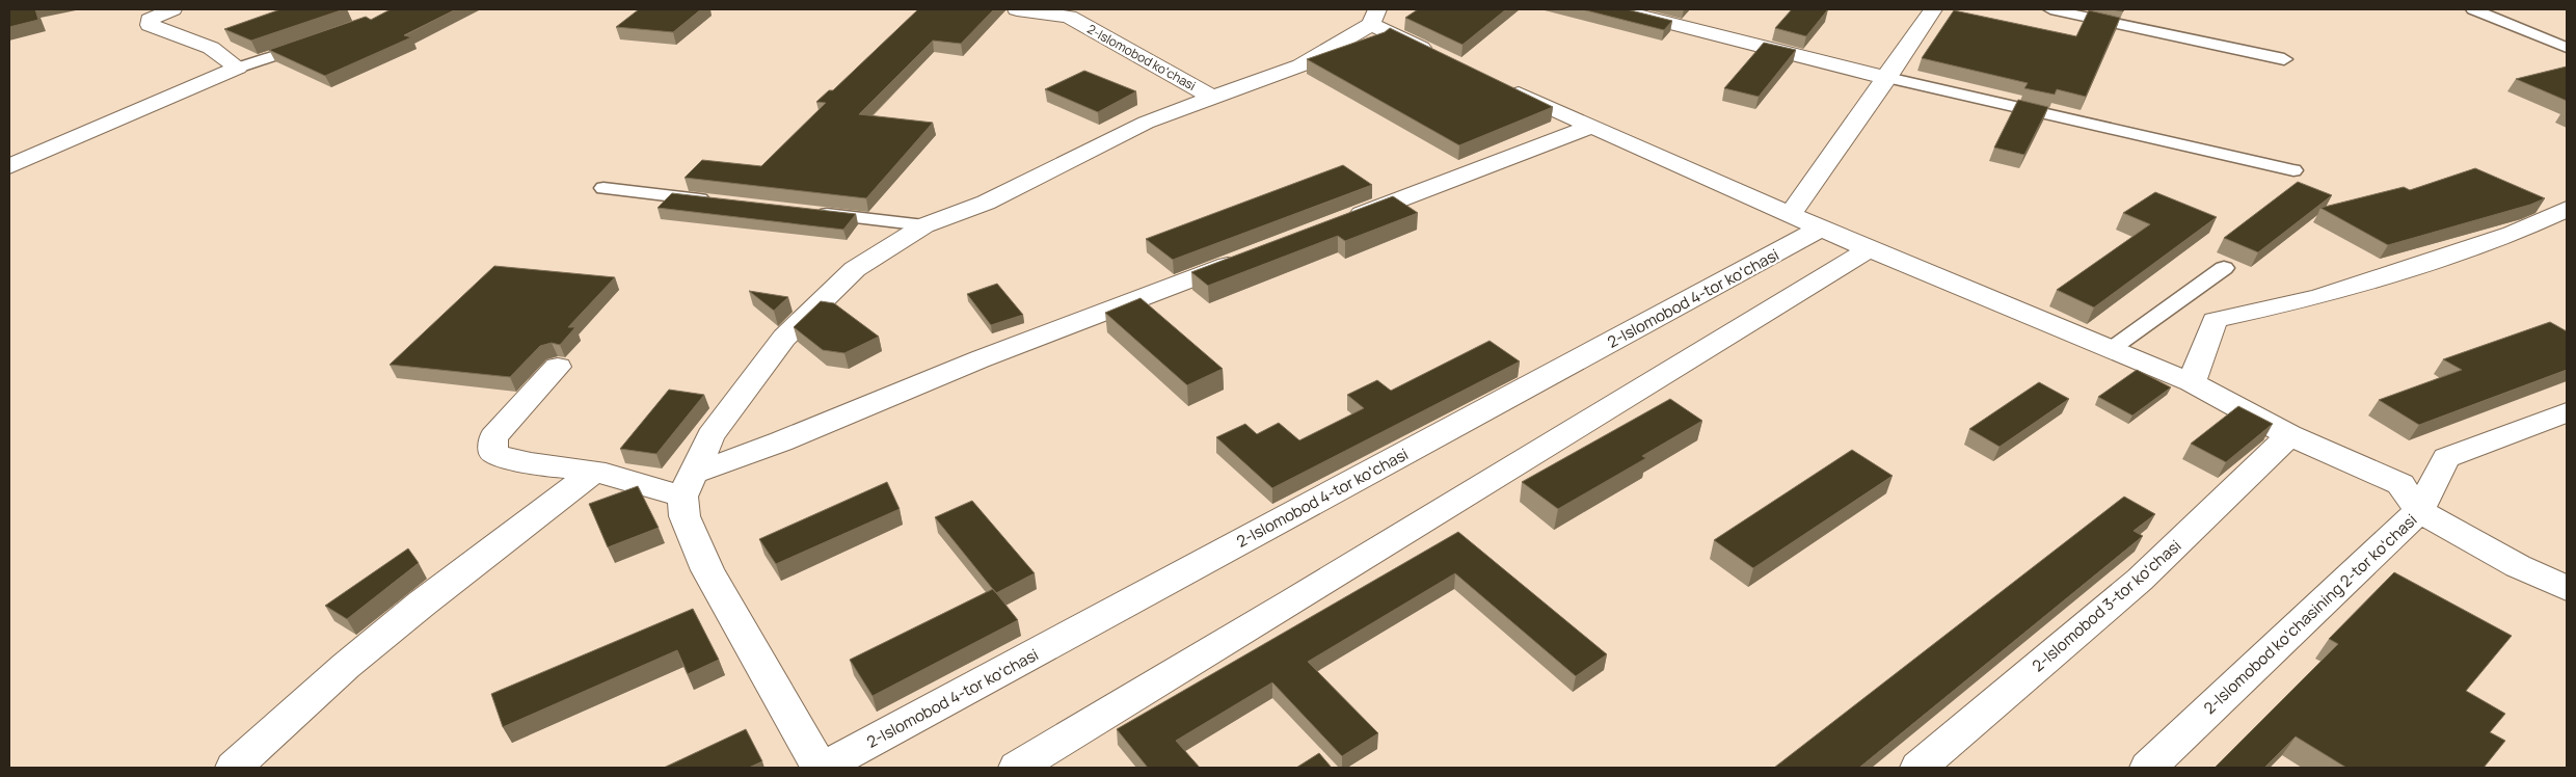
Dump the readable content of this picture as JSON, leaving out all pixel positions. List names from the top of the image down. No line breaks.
{"streets":{"street":["2-Islomobod koʻchasi","2-Islomobod 4-tor koʻchasi","2-Islomobod 3-tor koʻchasi","2-Islomobod koʻchasining 2-tor koʻchasi"]}}
